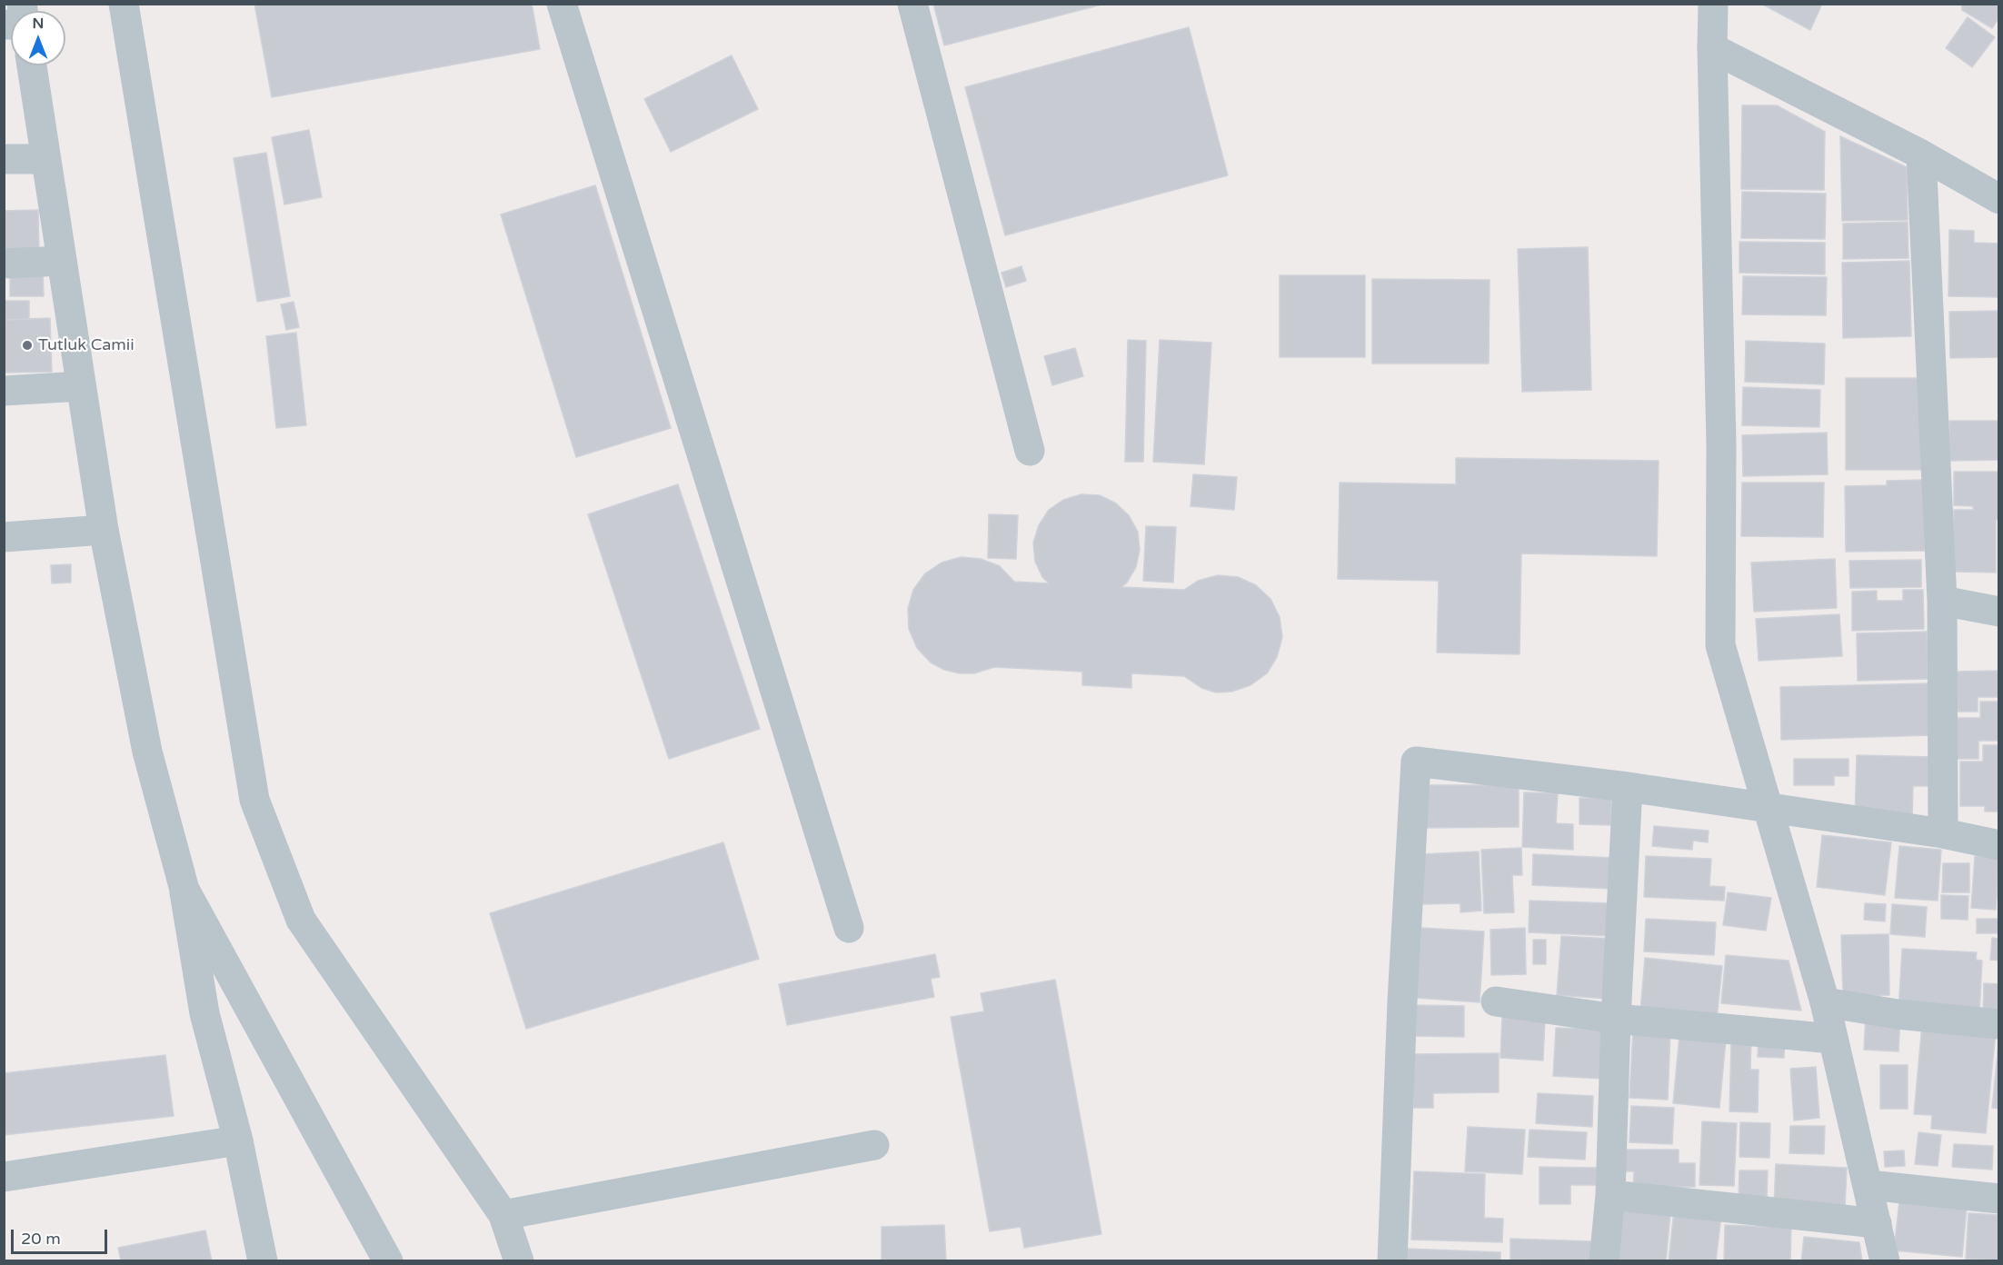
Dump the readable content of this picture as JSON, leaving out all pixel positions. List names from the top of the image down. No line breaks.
{"places":["Tutluk Camii"],"scale_bar":"20 m","north":"top"}
